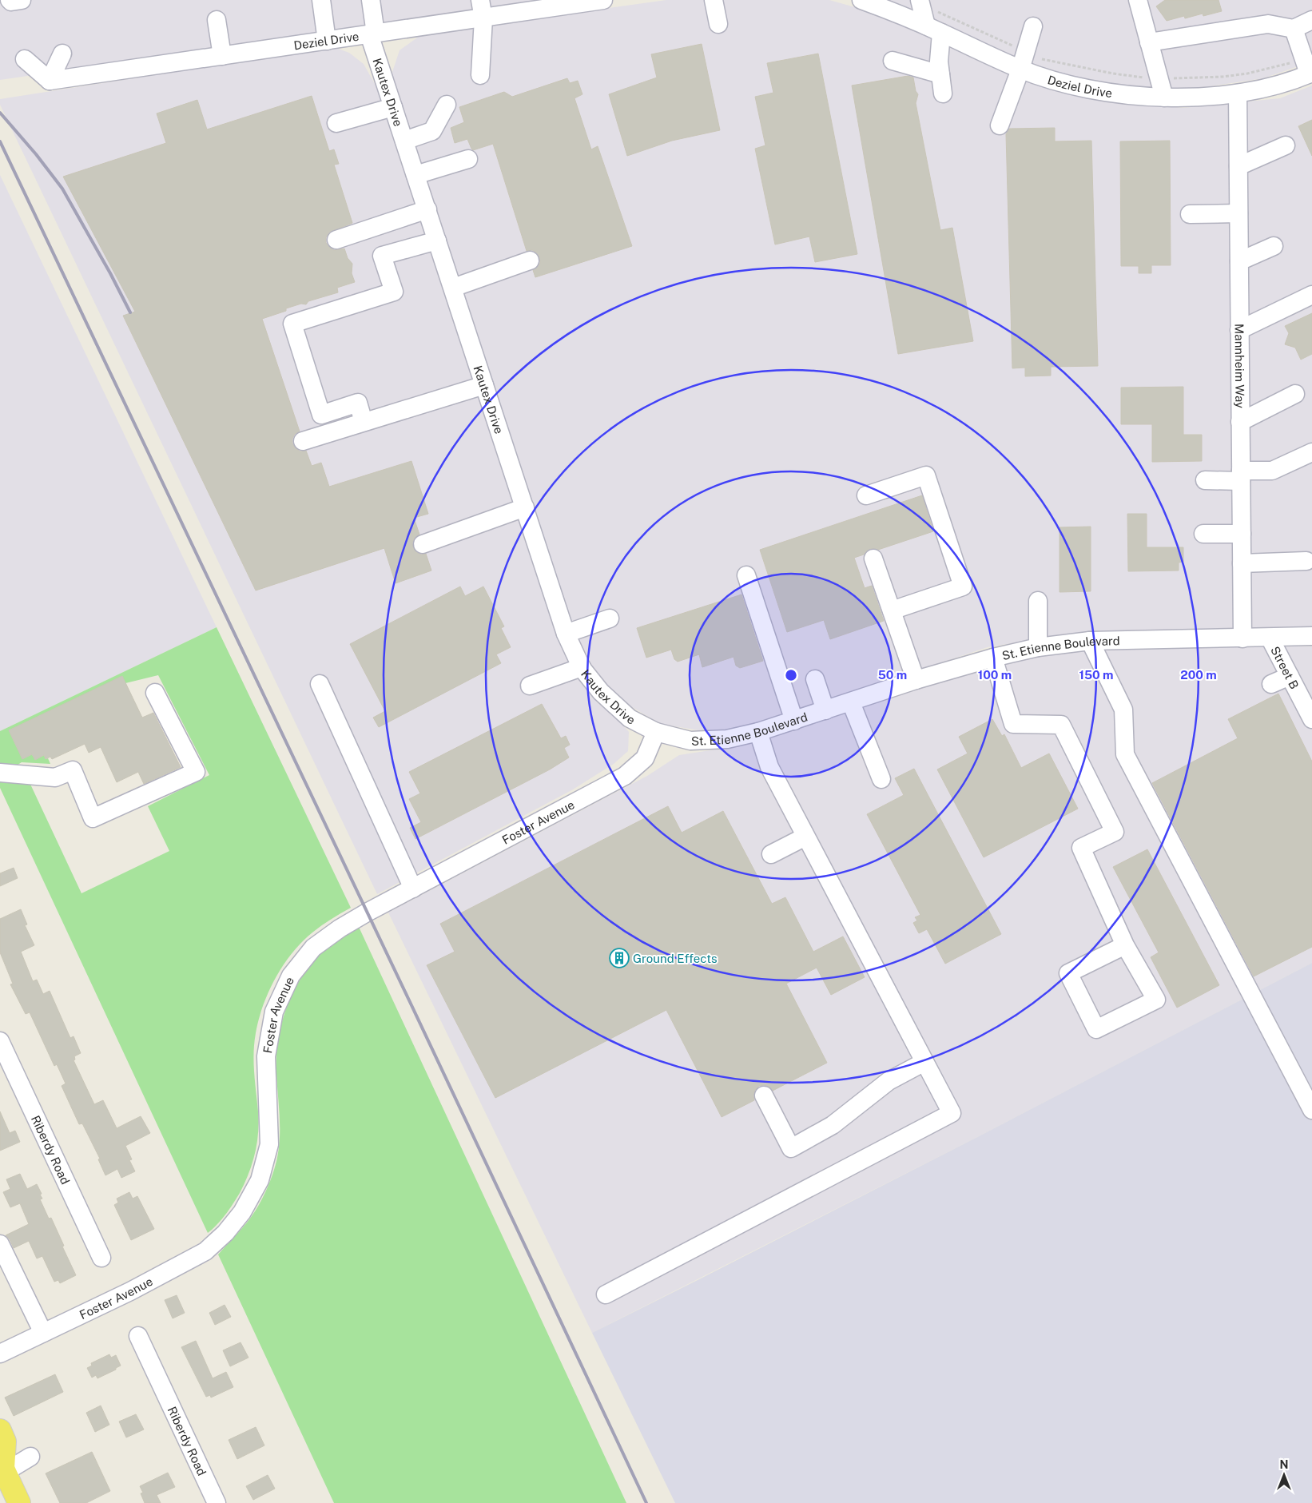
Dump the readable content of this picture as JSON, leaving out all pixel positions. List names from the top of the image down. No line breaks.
{"streets":{"street":["Deziel Drive","Kautex Drive","Mannheim Way","St. Etienne Boulevard","Street B","Foster Avenue","Riberdy Road"]},"crossings":[["Deziel Drive","Kautex Drive"],["Deziel Drive","Mannheim Way"],["Kautex Drive","St. Etienne Boulevard"],["Kautex Drive","Foster Avenue"],["Mannheim Way","St. Etienne Boulevard"],["St. Etienne Boulevard","Street B"],["St. Etienne Boulevard","Foster Avenue"]],"places":{"building":["Ground Effects"]},"north":"top","rings":["50 m","100 m","150 m","200 m"]}
